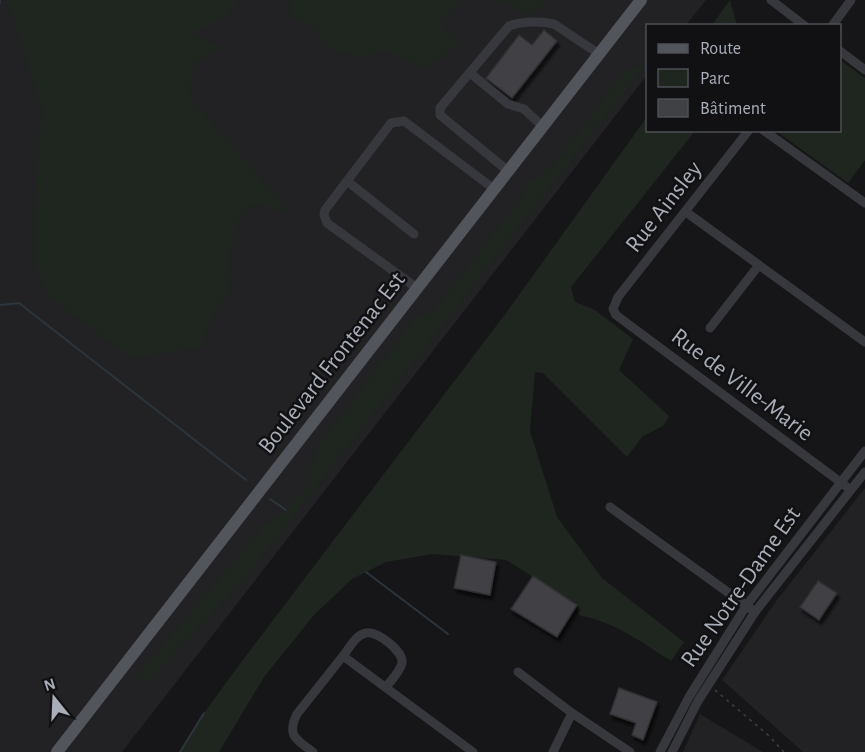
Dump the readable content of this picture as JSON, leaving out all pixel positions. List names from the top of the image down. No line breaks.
{"streets":{"main road":["Boulevard Frontenac Est"],"street":["Rue Ainsley","Rue de Ville-Marie","Rue Notre-Dame Est"]},"crossings":[["Rue Ainsley","Rue de Ville-Marie"],["Rue de Ville-Marie","Rue Notre-Dame Est"]],"legend":["Route","Parc","Bâtiment"],"north":"top"}
